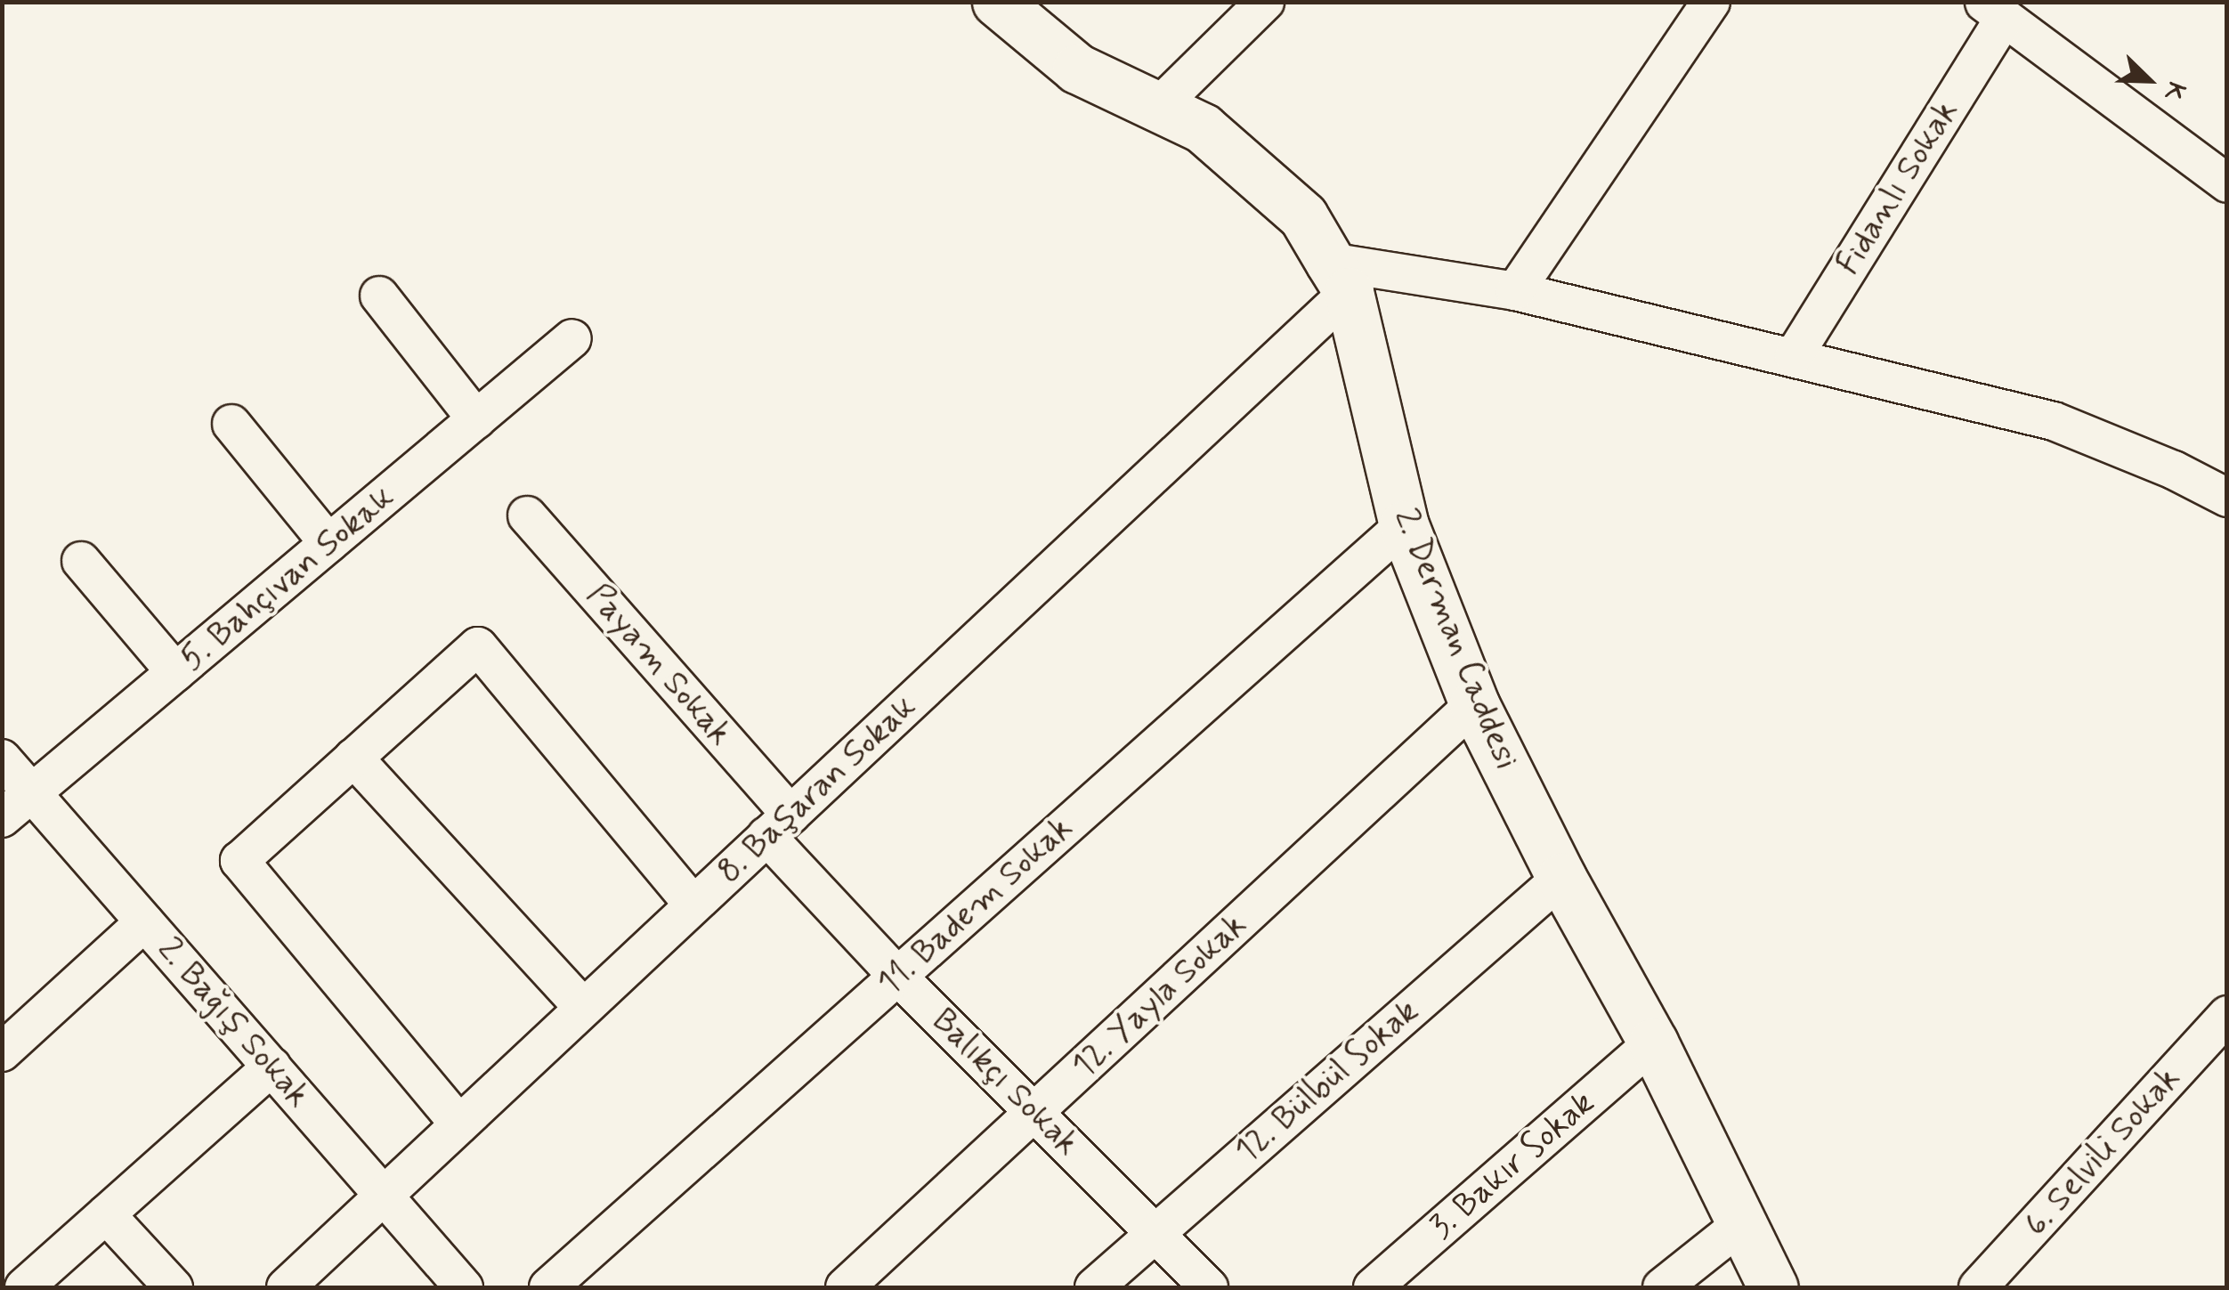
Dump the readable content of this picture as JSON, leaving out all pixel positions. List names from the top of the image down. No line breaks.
{"streets":{"main road":["2. Derman Caddesi"],"street":["Fidanlı Sokak","5. Bahçıvan Sokak","Payam Sokak","8. Başaran Sokak","11. Badem Sokak","12. Yayla Sokak","2. Bağış Sokak","12. Bülbül Sokak","Balıkçı Sokak","6. Selvili Sokak","3. Bakır Sokak"]},"crossings":[["5. Bahçıvan Sokak","2. Bağış Sokak"],["2. Derman Caddesi","8. Başaran Sokak"],["2. Derman Caddesi","11. Badem Sokak"],["2. Derman Caddesi","12. Yayla Sokak"],["2. Derman Caddesi","12. Bülbül Sokak"],["2. Derman Caddesi","3. Bakır Sokak"],["Payam Sokak","8. Başaran Sokak"],["Payam Sokak","Balıkçı Sokak"],["8. Başaran Sokak","2. Bağış Sokak"],["8. Başaran Sokak","Balıkçı Sokak"],["11. Badem Sokak","Balıkçı Sokak"],["12. Yayla Sokak","Balıkçı Sokak"],["12. Bülbül Sokak","Balıkçı Sokak"]],"north":"bottom right"}
